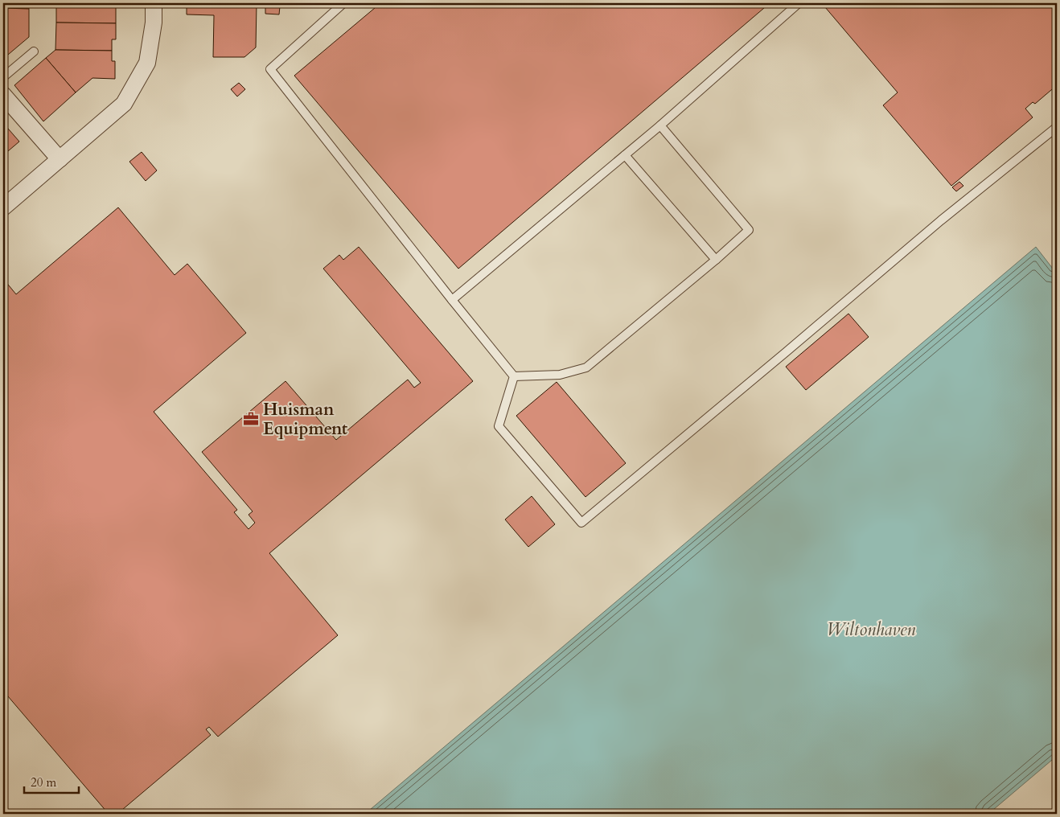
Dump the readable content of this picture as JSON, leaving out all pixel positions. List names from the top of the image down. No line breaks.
{"water":["Wiltonhaven"],"places":{"office":["Huisman Equipment"]},"scale_bar":"20 m"}
